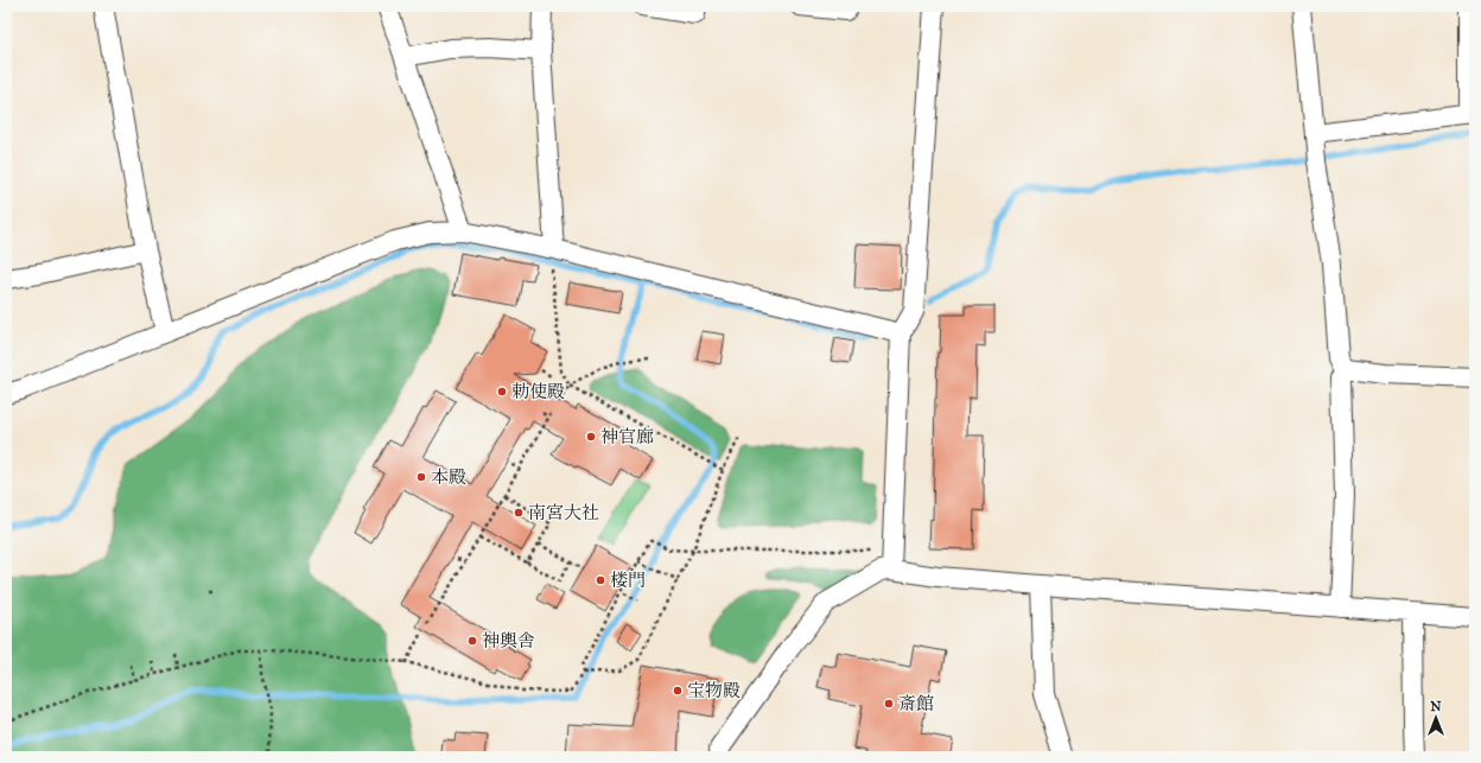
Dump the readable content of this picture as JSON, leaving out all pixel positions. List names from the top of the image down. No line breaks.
{"places":["勅使殿","神官廊","本殿","南宮大社","楼門","神輿舎","宝物殿","斎館"],"north":"top"}
